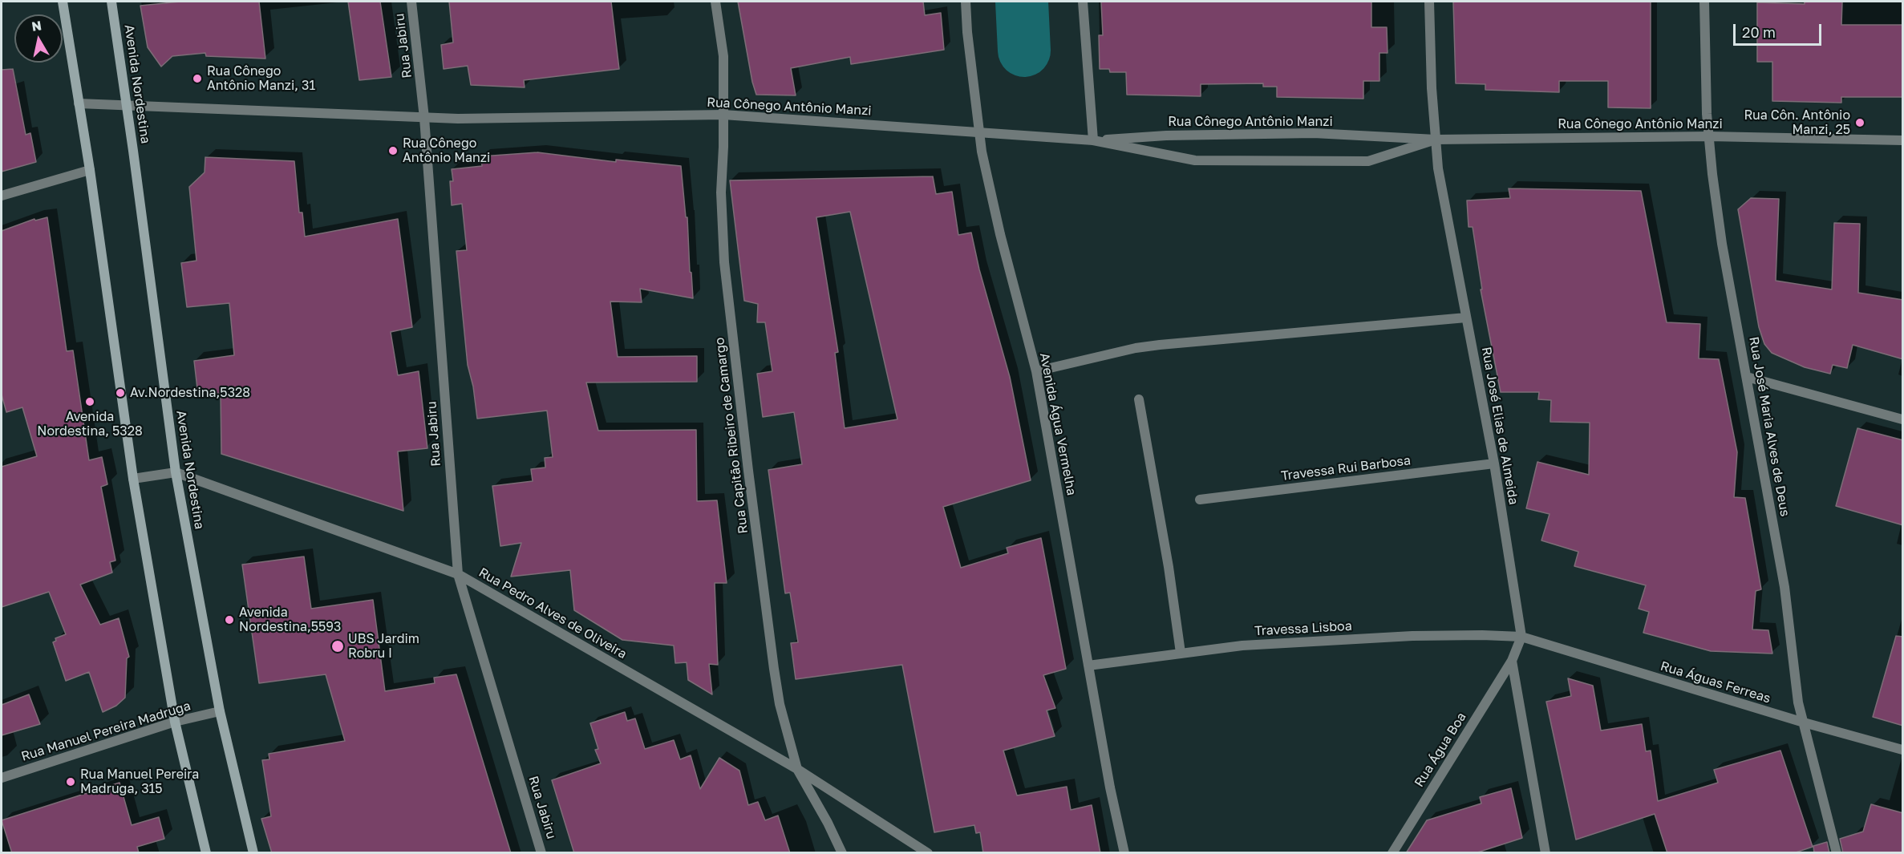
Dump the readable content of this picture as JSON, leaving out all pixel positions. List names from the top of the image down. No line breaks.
{"streets":{"main road":["Avenida Nordestina"],"street":["Rua Jabiru","Rua Cônego Antônio Manzi","Avenida Água Vermelha","Rua José Elias de Almeida","Rua José Maria Alves de Deus","Rua Capitão Ribeiro de Camargo","Travessa Rui Barbosa","Rua Pedro Alves de Oliveira","Travessa Lisboa","Rua Águas Ferreas","Rua Manuel Pereira Madruga","Rua Água Boa"]},"crossings":[["Rua Jabiru","Rua Cônego Antônio Manzi"],["Rua Jabiru","Rua Pedro Alves de Oliveira"],["Avenida Nordestina","Rua Cônego Antônio Manzi"],["Avenida Nordestina","Rua Pedro Alves de Oliveira"],["Avenida Nordestina","Rua Manuel Pereira Madruga"],["Rua Cônego Antônio Manzi","Avenida Água Vermelha"],["Rua Cônego Antônio Manzi","Rua José Elias de Almeida"],["Rua Cônego Antônio Manzi","Rua José Maria Alves de Deus"],["Rua Cônego Antônio Manzi","Rua Capitão Ribeiro de Camargo"],["Avenida Água Vermelha","Travessa Lisboa"],["Rua José Elias de Almeida","Travessa Rui Barbosa"],["Rua José Elias de Almeida","Travessa Lisboa"],["Rua José Elias de Almeida","Rua Águas Ferreas"],["Rua José Maria Alves de Deus","Rua Águas Ferreas"],["Rua Capitão Ribeiro de Camargo","Rua Pedro Alves de Oliveira"],["Travessa Lisboa","Rua Águas Ferreas"]],"places":["Rua Cônego Antônio Manzi, 31","Rua Côn. Antônio Manzi, 25","Rua Cônego Antônio Manzi","Av.Nordestina,5328","Avenida Nordestina, 5328","Avenida Nordestina,5593","UBS Jardim Robru I","Rua Manuel Pereira Madruga, 315"],"scale_bar":"20 m","north":"top"}
